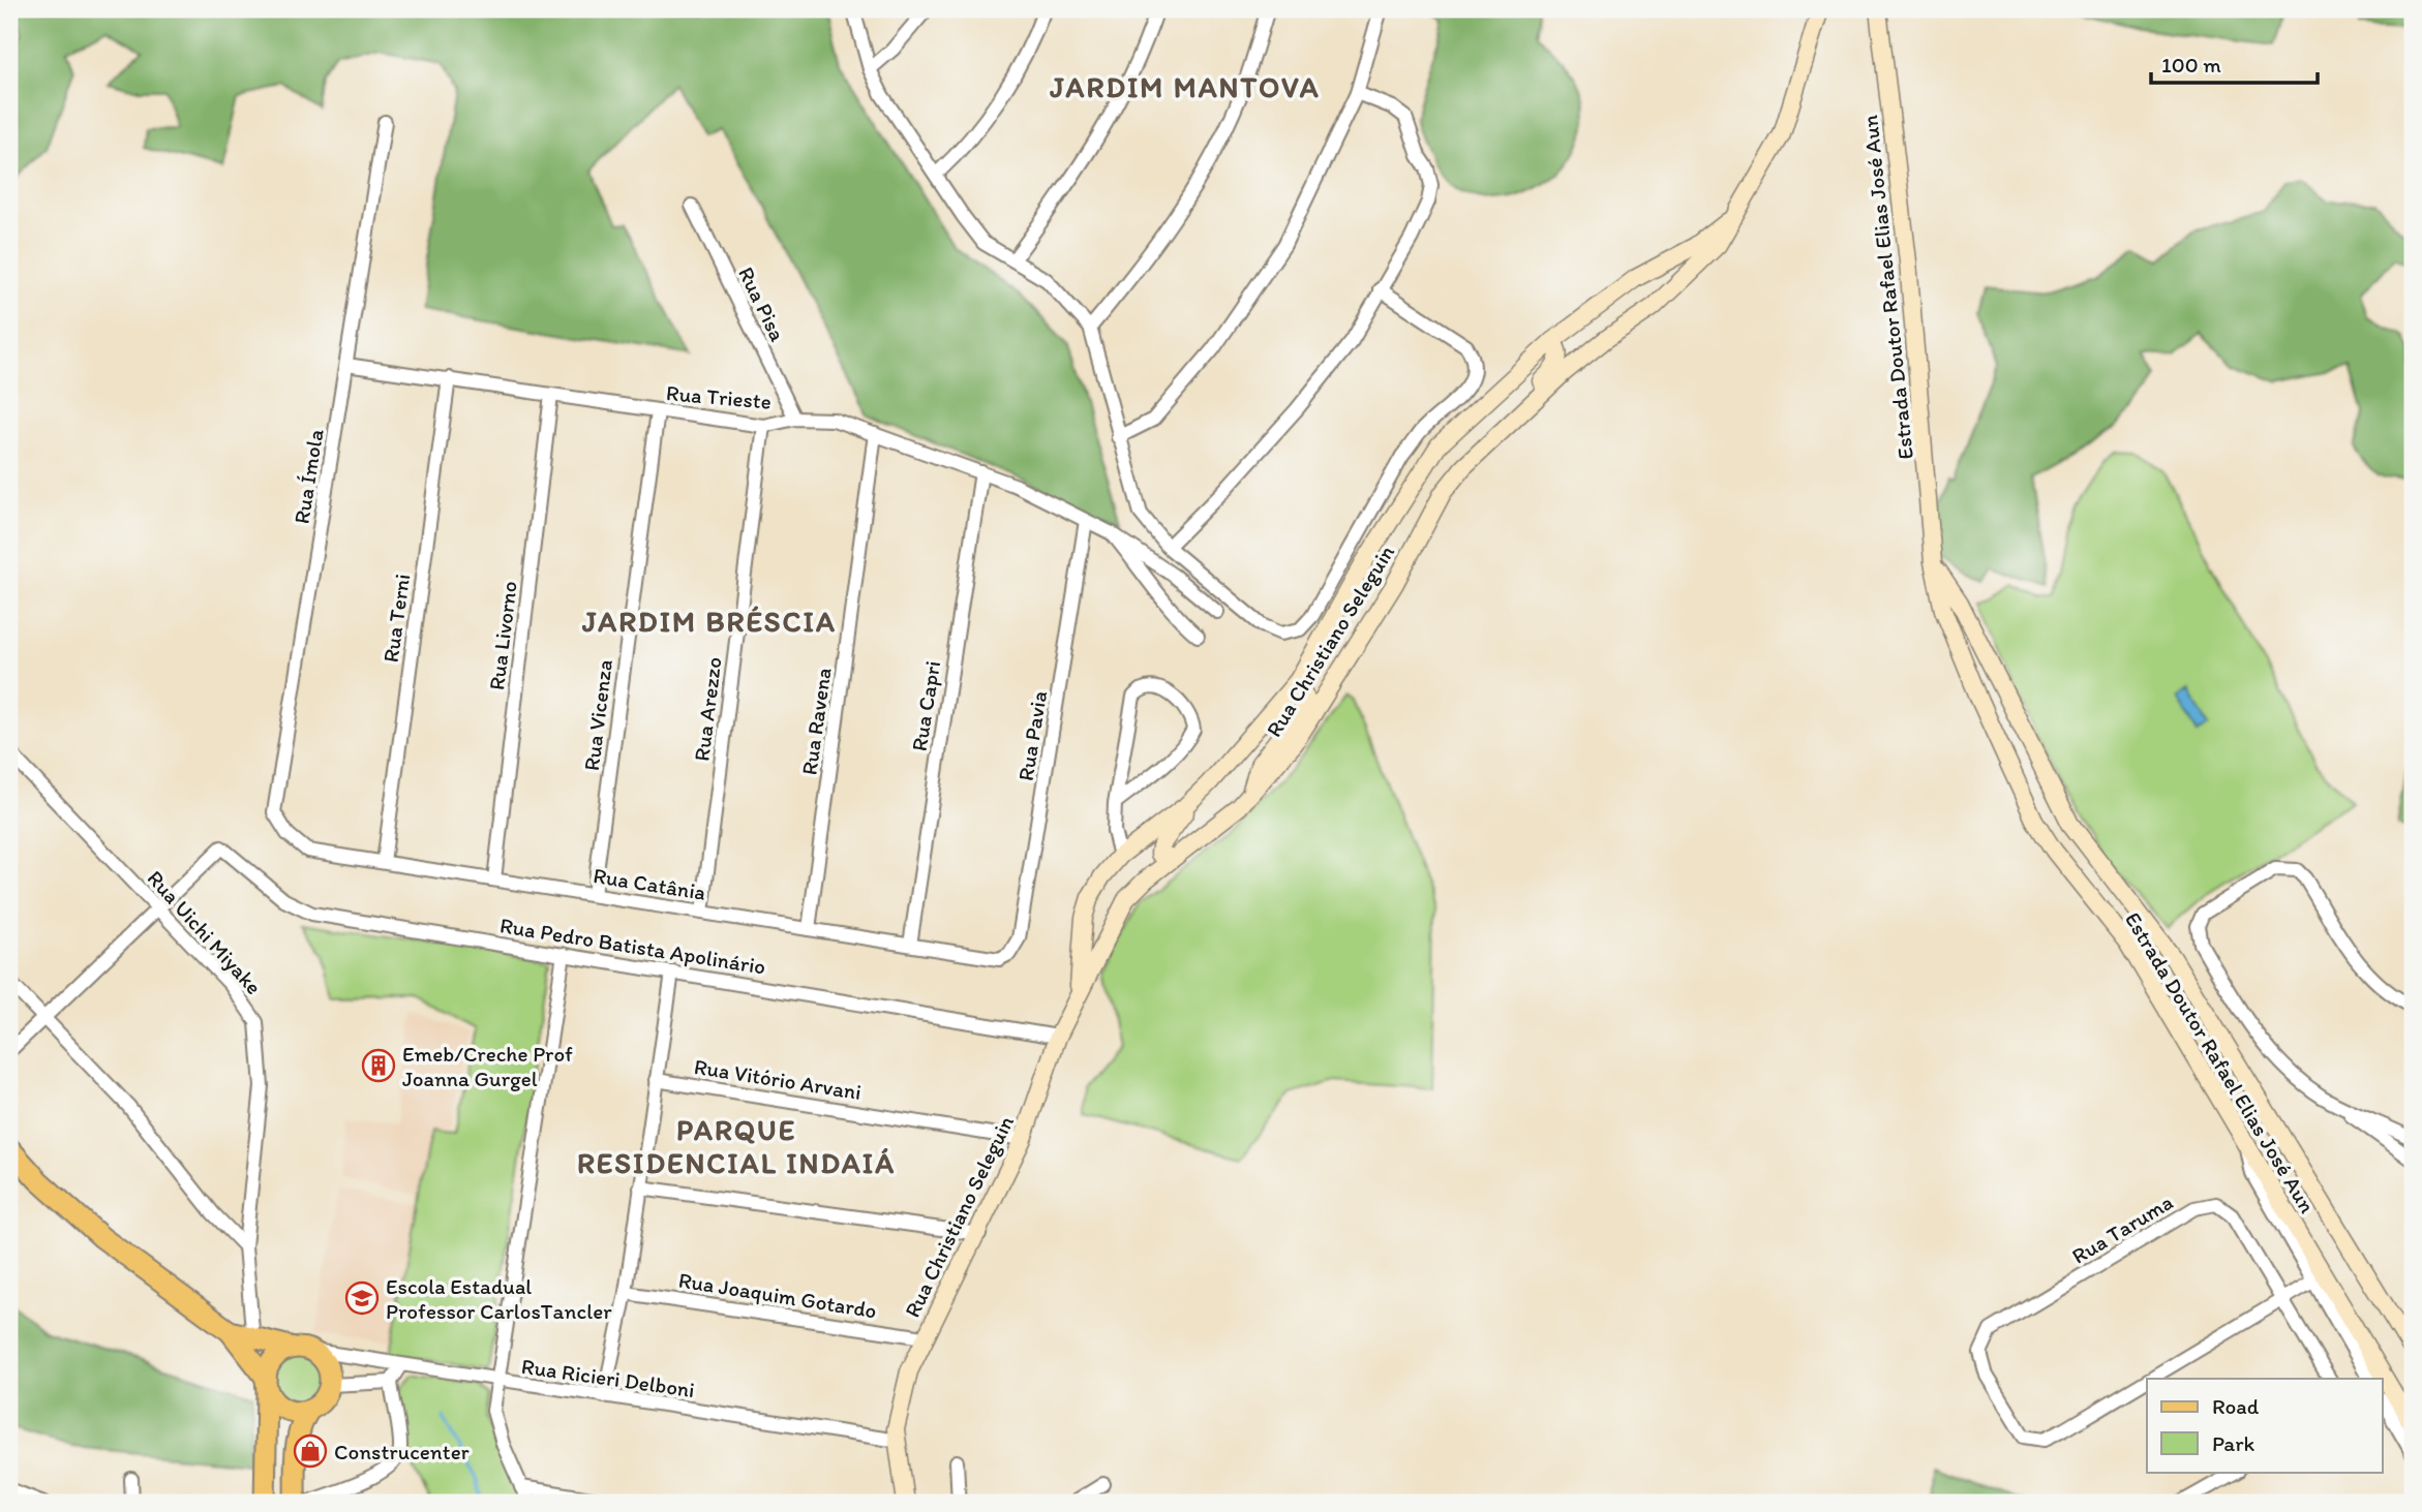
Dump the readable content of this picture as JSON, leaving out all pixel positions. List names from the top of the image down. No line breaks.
{"streets":{"main road":["Estrada Doutor Rafael Elias José Aun","Rua Christiano Seleguin"],"street":["Rua Pisa","Rua Trieste","Rua Ímola","Rua Terni","Rua Livorno","Rua Capri","Rua Arezzo","Rua Vicenza","Rua Ravena","Rua Pavia","Rua Catânia","Rua Uichi Miyake","Rua Pedro Batista Apolinário","Rua Vitório Arvani","Rua Taruma","Rua Joaquim Gotardo","Rua Ricieri Delboni"]},"crossings":[["Rua Pisa","Rua Trieste"],["Rua Trieste","Rua Ímola"],["Rua Trieste","Rua Terni"],["Rua Trieste","Rua Livorno"],["Rua Trieste","Rua Capri"],["Rua Trieste","Rua Arezzo"],["Rua Trieste","Rua Vicenza"],["Rua Trieste","Rua Ravena"],["Rua Trieste","Rua Pavia"],["Rua Ímola","Rua Catânia"],["Rua Terni","Rua Catânia"],["Rua Livorno","Rua Catânia"],["Rua Christiano Seleguin","Rua Pedro Batista Apolinário"],["Rua Christiano Seleguin","Rua Vitório Arvani"],["Rua Christiano Seleguin","Rua Joaquim Gotardo"],["Rua Christiano Seleguin","Rua Ricieri Delboni"],["Rua Capri","Rua Catânia"],["Rua Arezzo","Rua Catânia"],["Rua Vicenza","Rua Catânia"],["Rua Ravena","Rua Catânia"],["Rua Pavia","Rua Catânia"],["Rua Uichi Miyake","Rua Pedro Batista Apolinário"]],"districts":["JARDIM MANTOVA","JARDIM BRÉSCIA","PARQUE RESIDENCIAL INDAIÁ"],"places":{"building":["Emeb/Creche Prof Joanna Gurgel"],"school or university":["Escola Estadual Professor CarlosTancler"],"shop":["Construcenter"]},"legend":["Road","Park"],"scale_bar":"100 m"}
